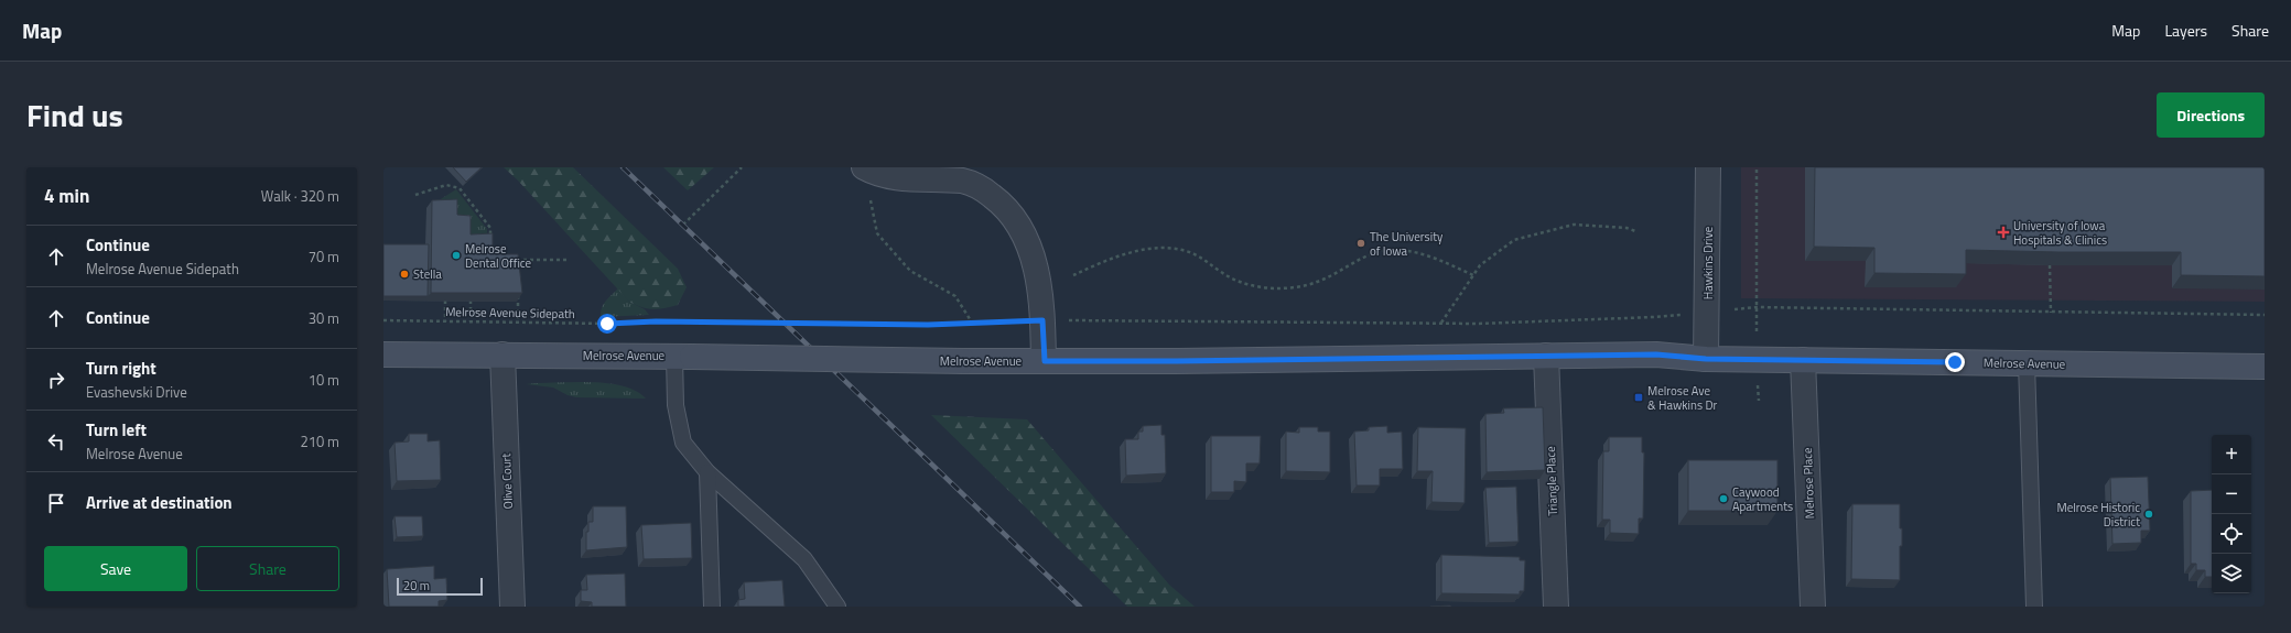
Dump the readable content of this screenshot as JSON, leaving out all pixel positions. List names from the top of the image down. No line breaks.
{"streets":{"main road":["Melrose Avenue"],"street":["Hawkins Drive","Olive Court","Triangle Place","Melrose Place"],"path":["Melrose Avenue Sidepath"]},"crossings":[["Hawkins Drive","Melrose Avenue Sidepath"],["Hawkins Drive","Melrose Avenue"],["Melrose Avenue","Olive Court"],["Melrose Avenue","Triangle Place"],["Melrose Avenue","Melrose Place"]],"places":{"health":["University of Iowa Hospitals & Clinics"],"other":["The University of Iowa","Melrose Dental Office","Stella","Caywood Apartments","Melrose Historic District"],"transit":["Melrose Ave & Hawkins Dr"]},"scale_bar":"20 m","page":{"header":"Map","nav":["Map","Layers","Share"],"title":"Find us","buttons":["Directions",["Save","Share"]],"heading":["4 min","Walk · 320 m"],"list":[["Continue","Melrose Avenue Sidepath","70 m"],["Continue","30 m"],["Turn right","Evashevski Drive","10 m"],["Turn left","Melrose Avenue","210 m"],"Arrive at destination"],"map_buttons":["+","−"],"scale":"20 m"}}
